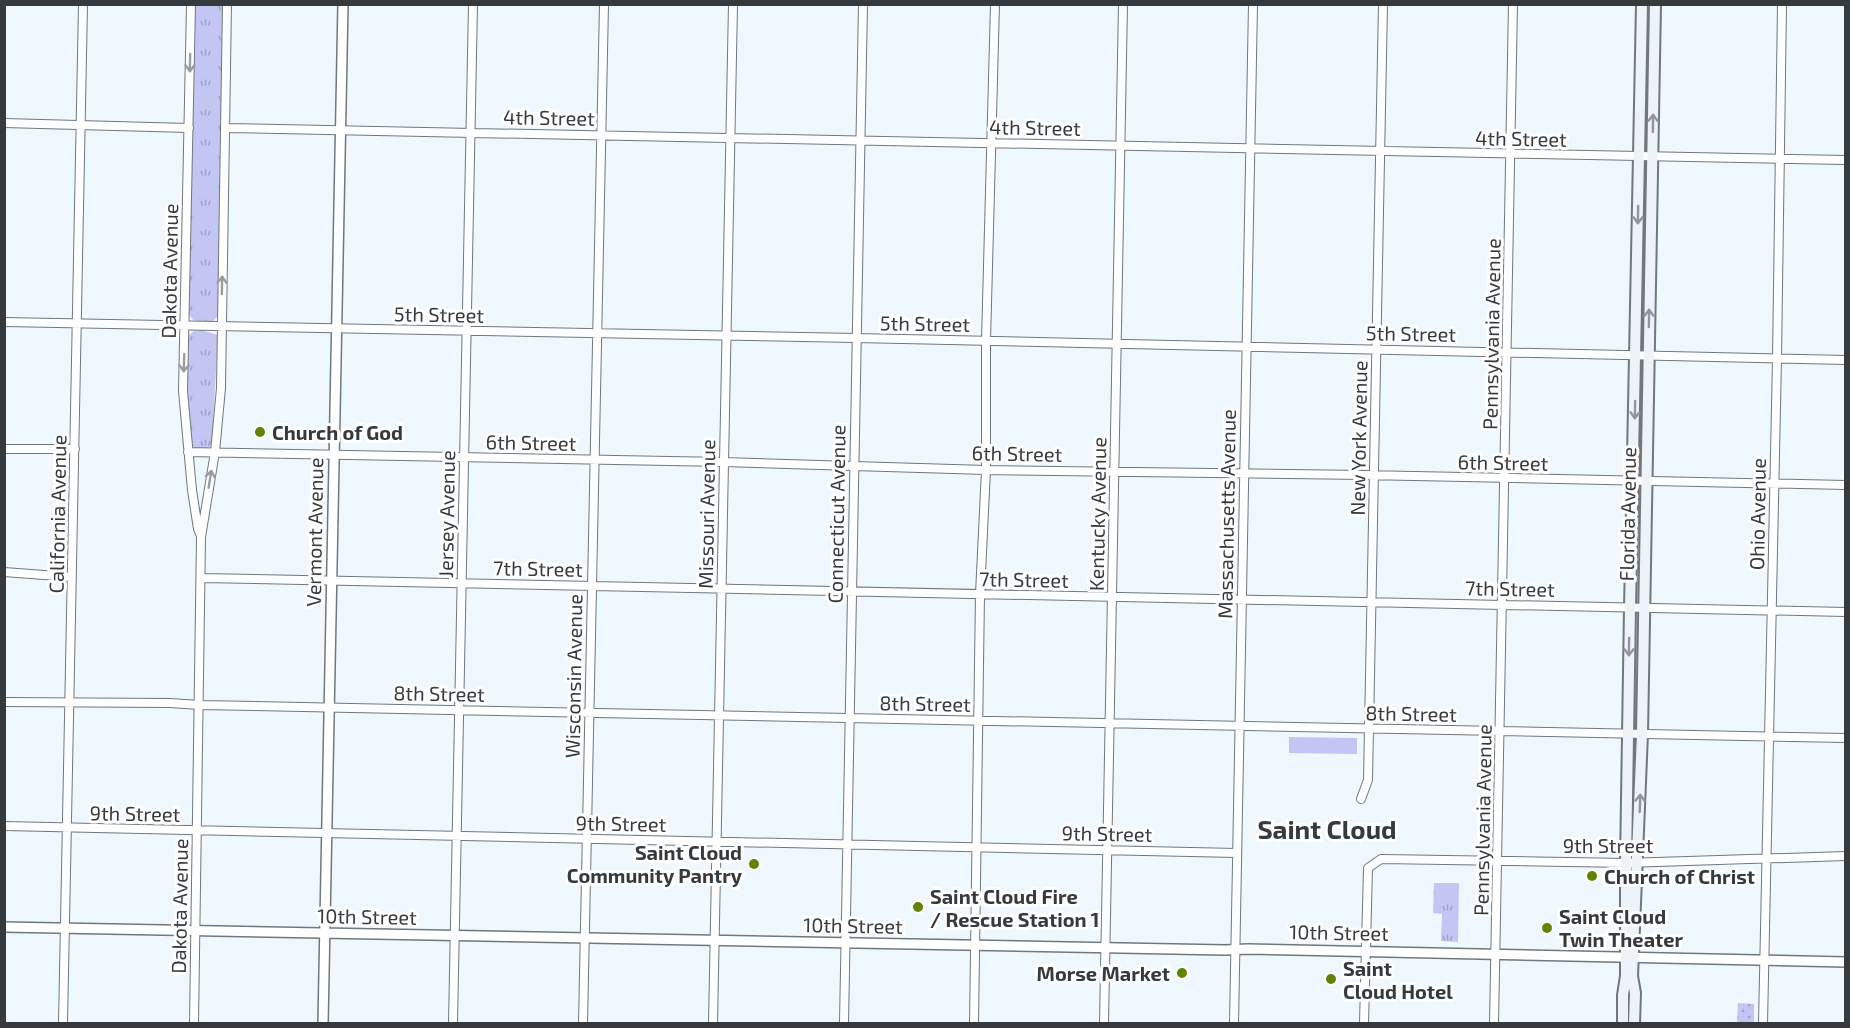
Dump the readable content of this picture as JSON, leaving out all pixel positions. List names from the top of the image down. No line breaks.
{"streets":{"main road":["Florida Avenue"],"street":["4th Street","Dakota Avenue","5th Street","Pennsylvania Avenue","New York Avenue","6th Street","California Avenue","Jersey Avenue","Missouri Avenue","Connecticut Avenue","Kentucky Avenue","Massachusetts Avenue","Ohio Avenue","Vermont Avenue","7th Street","Wisconsin Avenue","8th Street","9th Street","10th Street"]},"crossings":[["4th Street","Dakota Avenue"],["4th Street","Pennsylvania Avenue"],["4th Street","New York Avenue"],["4th Street","Jersey Avenue"],["4th Street","Missouri Avenue"],["4th Street","Connecticut Avenue"],["4th Street","Kentucky Avenue"],["4th Street","Massachusetts Avenue"],["4th Street","Florida Avenue"],["4th Street","Ohio Avenue"],["4th Street","Vermont Avenue"],["4th Street","Wisconsin Avenue"],["Dakota Avenue","5th Street"],["Dakota Avenue","6th Street"],["Dakota Avenue","7th Street"],["Dakota Avenue","8th Street"],["Dakota Avenue","9th Street"],["Dakota Avenue","10th Street"],["5th Street","Pennsylvania Avenue"],["5th Street","New York Avenue"],["5th Street","California Avenue"],["5th Street","Jersey Avenue"],["5th Street","Missouri Avenue"],["5th Street","Connecticut Avenue"],["5th Street","Kentucky Avenue"],["5th Street","Massachusetts Avenue"],["5th Street","Florida Avenue"],["5th Street","Ohio Avenue"],["5th Street","Vermont Avenue"],["5th Street","Wisconsin Avenue"],["Pennsylvania Avenue","6th Street"],["Pennsylvania Avenue","7th Street"],["Pennsylvania Avenue","8th Street"],["Pennsylvania Avenue","9th Street"],["Pennsylvania Avenue","10th Street"],["New York Avenue","6th Street"],["New York Avenue","7th Street"],["New York Avenue","8th Street"],["6th Street","Jersey Avenue"],["6th Street","Missouri Avenue"],["6th Street","Connecticut Avenue"],["6th Street","Kentucky Avenue"],["6th Street","Massachusetts Avenue"],["6th Street","Florida Avenue"],["6th Street","Ohio Avenue"],["6th Street","Vermont Avenue"],["6th Street","Wisconsin Avenue"],["California Avenue","8th Street"],["California Avenue","9th Street"],["California Avenue","10th Street"],["Jersey Avenue","7th Street"],["Jersey Avenue","8th Street"],["Jersey Avenue","9th Street"],["Jersey Avenue","10th Street"],["Missouri Avenue","7th Street"],["Missouri Avenue","8th Street"],["Missouri Avenue","9th Street"],["Missouri Avenue","10th Street"],["Connecticut Avenue","7th Street"],["Connecticut Avenue","8th Street"],["Connecticut Avenue","9th Street"],["Connecticut Avenue","10th Street"],["Kentucky Avenue","7th Street"],["Kentucky Avenue","8th Street"],["Kentucky Avenue","9th Street"],["Kentucky Avenue","10th Street"],["Massachusetts Avenue","7th Street"],["Massachusetts Avenue","8th Street"],["Massachusetts Avenue","9th Street"],["Massachusetts Avenue","10th Street"],["Florida Avenue","7th Street"],["Florida Avenue","8th Street"],["Florida Avenue","9th Street"],["Florida Avenue","10th Street"],["Ohio Avenue","7th Street"],["Ohio Avenue","8th Street"],["Ohio Avenue","9th Street"],["Ohio Avenue","10th Street"],["Vermont Avenue","7th Street"],["Vermont Avenue","8th Street"],["Vermont Avenue","9th Street"],["Vermont Avenue","10th Street"],["7th Street","Wisconsin Avenue"],["Wisconsin Avenue","8th Street"],["Wisconsin Avenue","9th Street"],["Wisconsin Avenue","10th Street"],["9th Street","10th Street"]],"districts":["Saint Cloud"],"places":["Church of God","Saint Cloud Community Pantry","Church of Christ","Saint Cloud Fire / Rescue Station 1","Saint Cloud Twin Theater","Morse Market","Saint Cloud Hotel"]}
